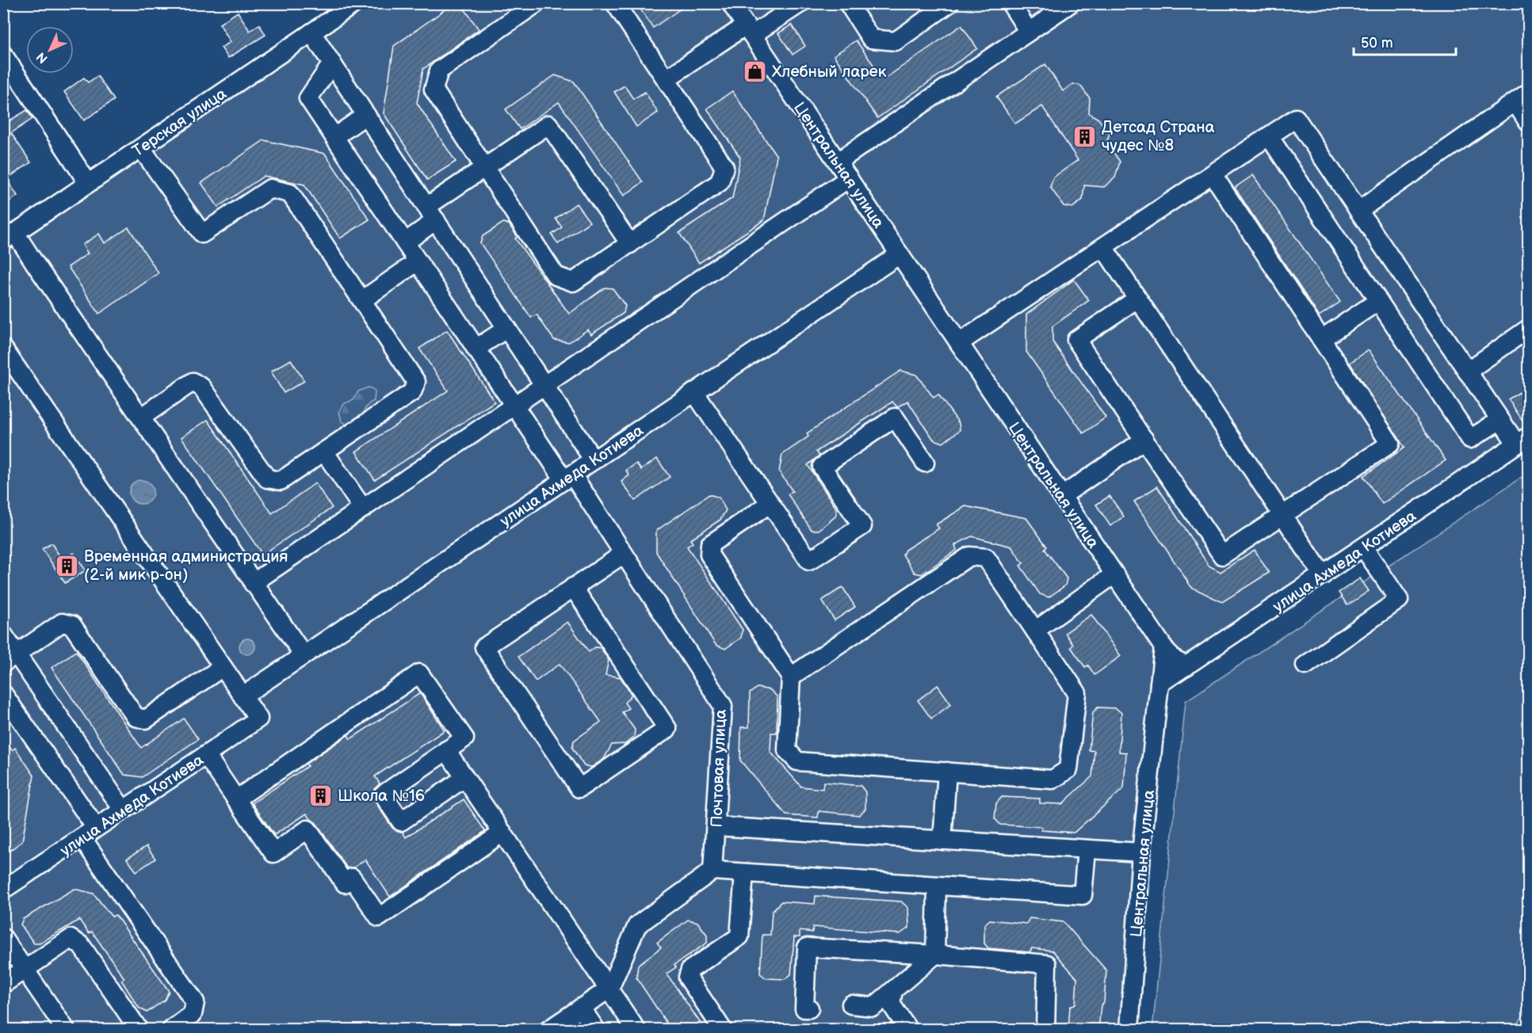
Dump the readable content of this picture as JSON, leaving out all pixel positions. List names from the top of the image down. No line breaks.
{"streets":{"street":["Терская улица","Центральная улица","улица Ахмеда Котиева","Почтовая улица"]},"crossings":[["Центральная улица","улица Ахмеда Котиева"],["улица Ахмеда Котиева","Почтовая улица"]],"places":{"shop":["Хлебный ларек"],"building":["Детсад Страна чудес №8","Временная администрация (2-й мик р-он)","Школа №16"]},"scale_bar":"50 m","north":"bottom left"}
